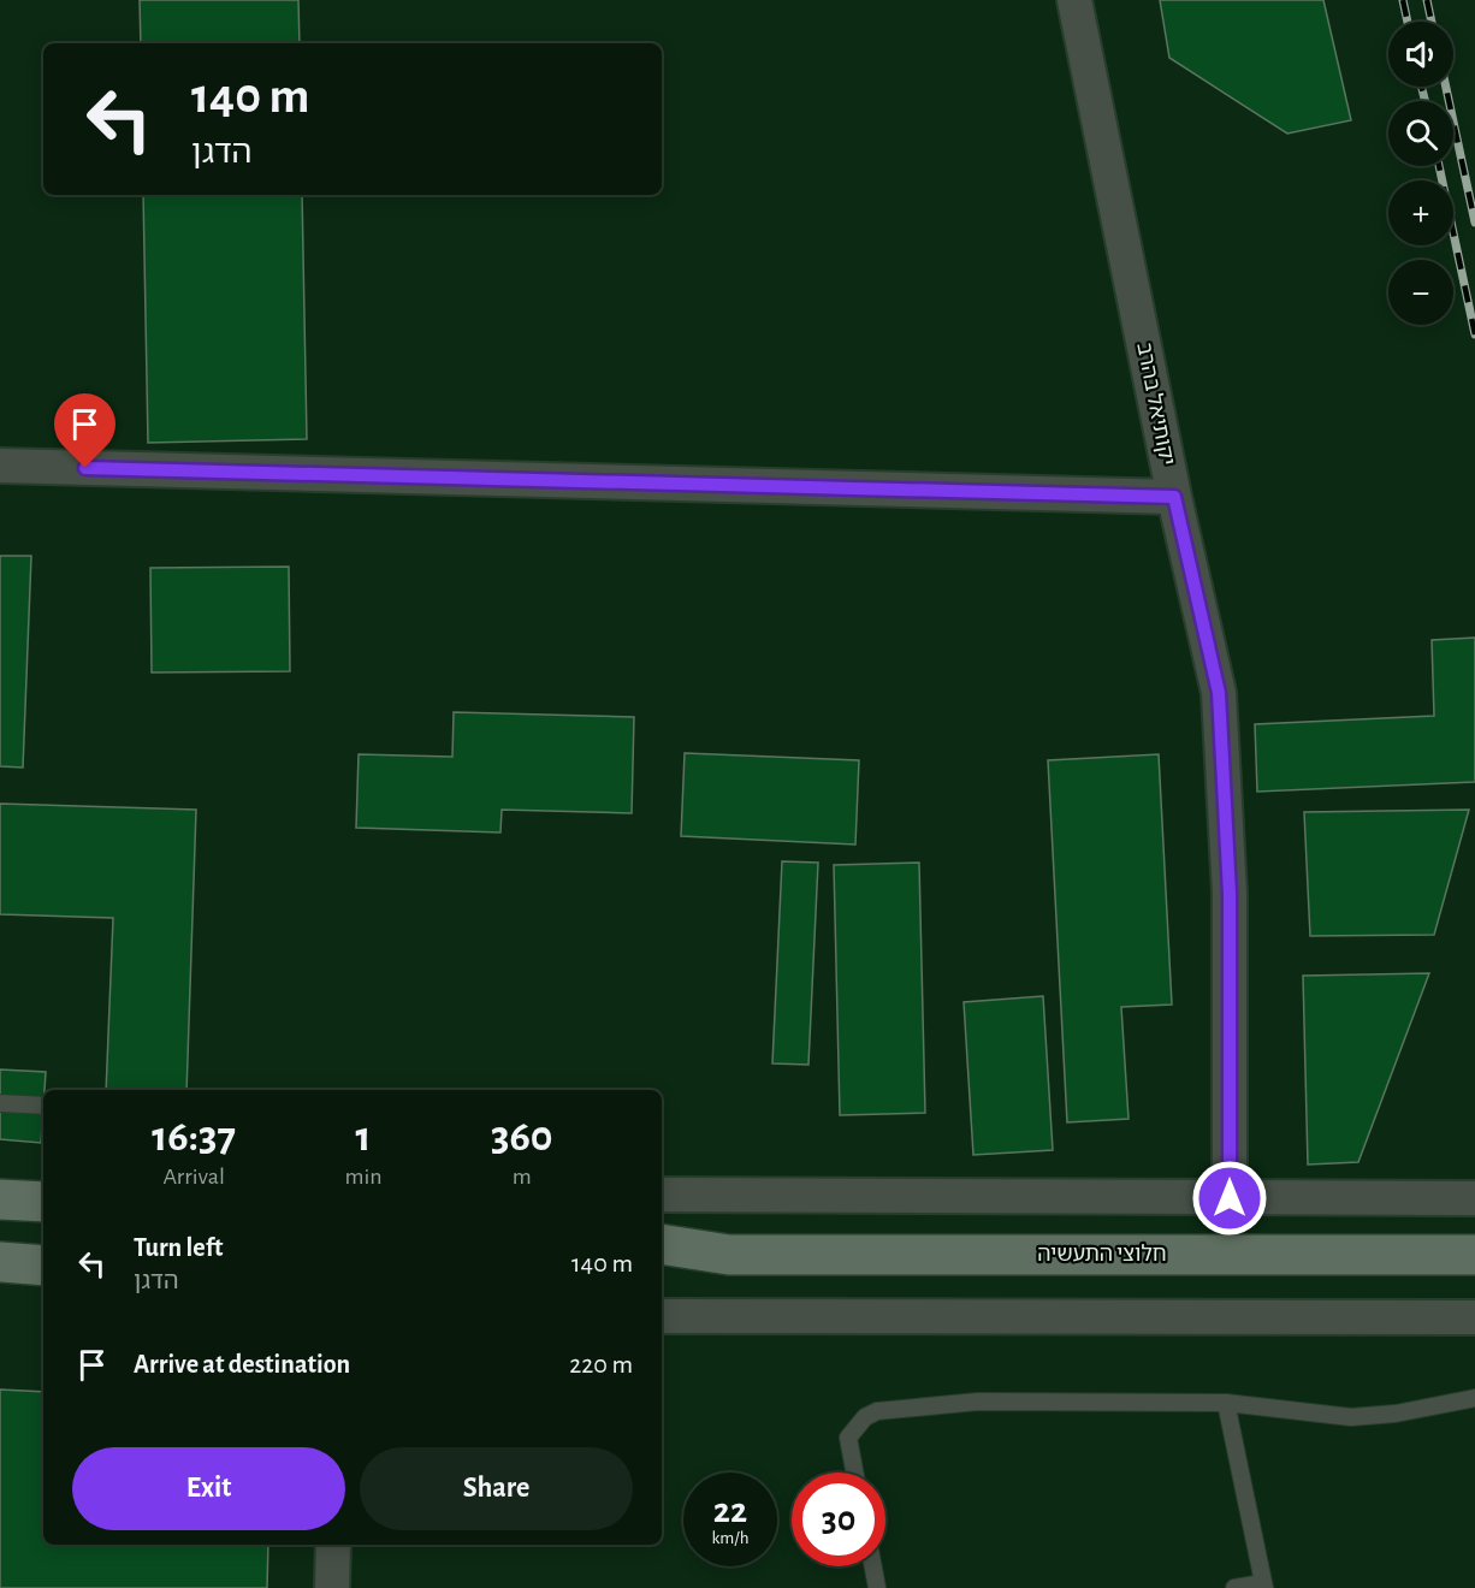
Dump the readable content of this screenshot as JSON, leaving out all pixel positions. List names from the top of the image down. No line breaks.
{"streets":{"street":["יקותיאל בהרב","חלוצי התעשיה"]},"page":{"map_buttons":["+","−"],"turn":["140 m","הדגן"],"eta":["16:37","Arrival","1","min","360","m"],"list":[{"name":"Turn left","note":"הדגן","value":"140 m"},{"name":"Arrive at destination","value":"220 m"}],"buttons":["Exit","Share"],"speed":"22 km/h","limit":"30"}}
